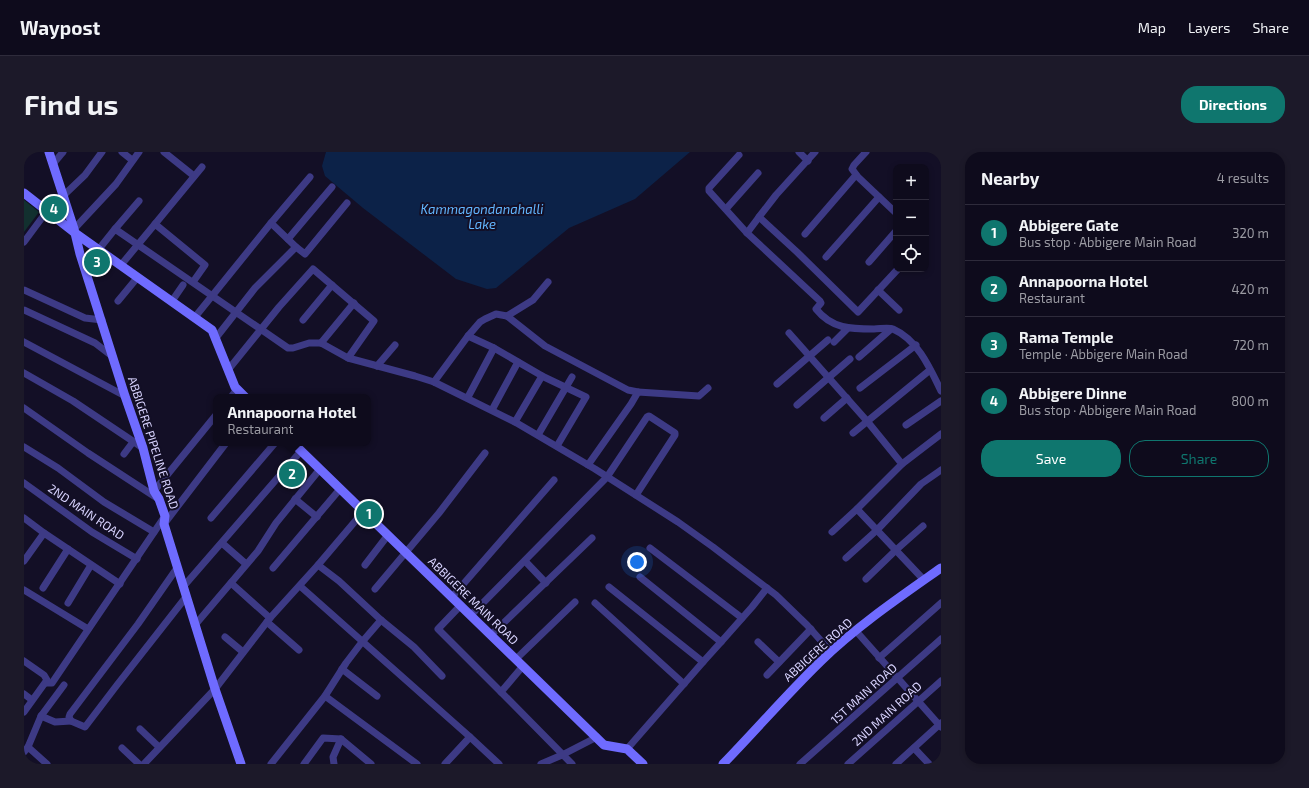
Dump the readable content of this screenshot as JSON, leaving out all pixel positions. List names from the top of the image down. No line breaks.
{"streets":{"street":["ABBIGERE PIPELINE ROAD","2ND MAIN ROAD","ABBIGERE MAIN ROAD","ABBIGERE ROAD","1ST MAIN ROAD"]},"water":["Kammagondanahalli Lake"],"page":{"header":"Waypost","nav":["Map","Layers","Share"],"buttons":["Directions",["Save","Share"]],"title":"Find us","heading":["Nearby","4 results"],"map_buttons":["+","−"],"pins":["4","3","2","1"],"list":[{"mark":"1","name":"Abbigere Gate","note":"Bus stop · Abbigere Main Road","value":"320 m"},{"mark":"2","name":"Annapoorna Hotel","note":"Restaurant","value":"420 m"},{"mark":"3","name":"Rama Temple","note":"Temple · Abbigere Main Road","value":"720 m"},{"mark":"4","name":"Abbigere Dinne","note":"Bus stop · Abbigere Main Road","value":"800 m"}],"popup":["Annapoorna Hotel","Restaurant"]}}
